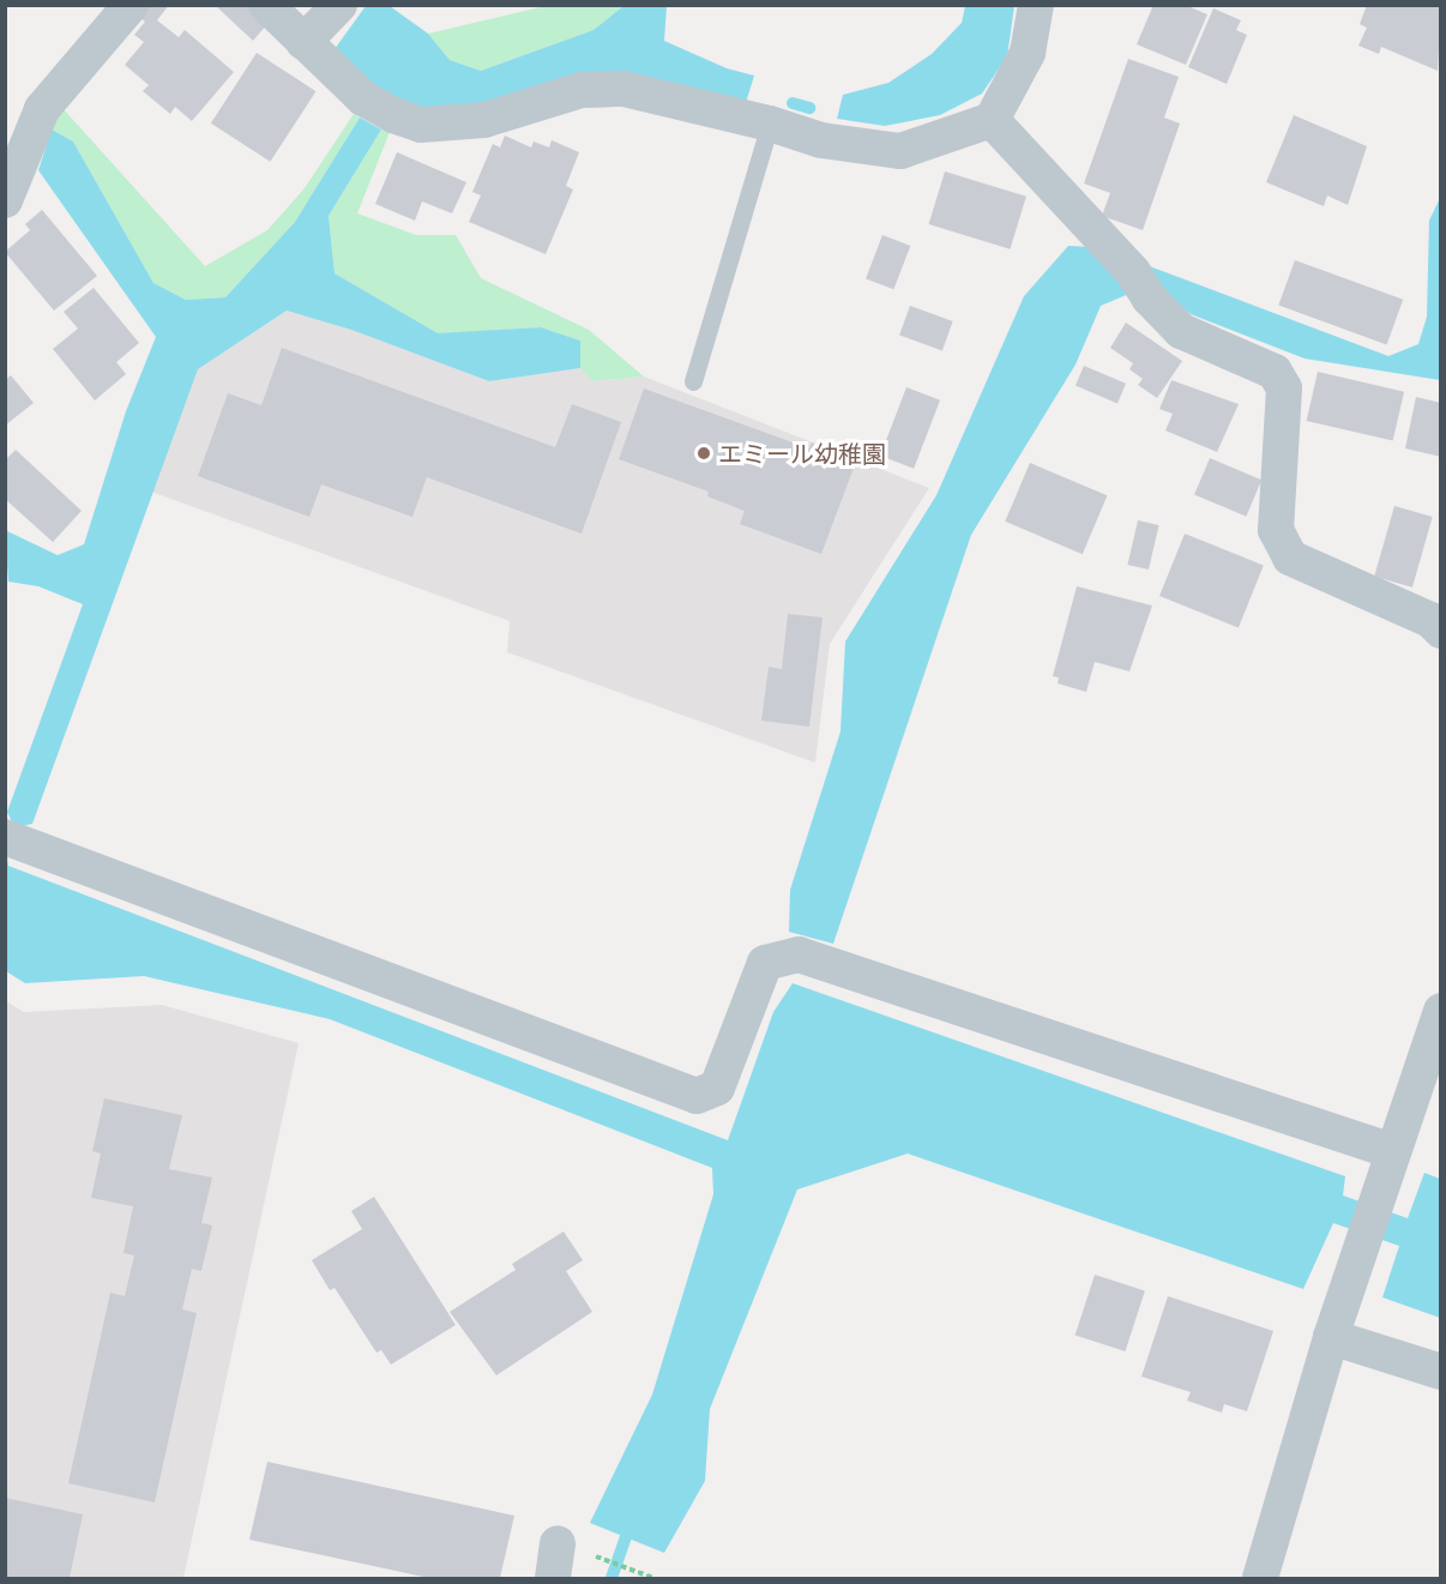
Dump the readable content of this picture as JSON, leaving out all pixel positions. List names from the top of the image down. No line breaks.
{"places":["エミール幼稚園"]}
